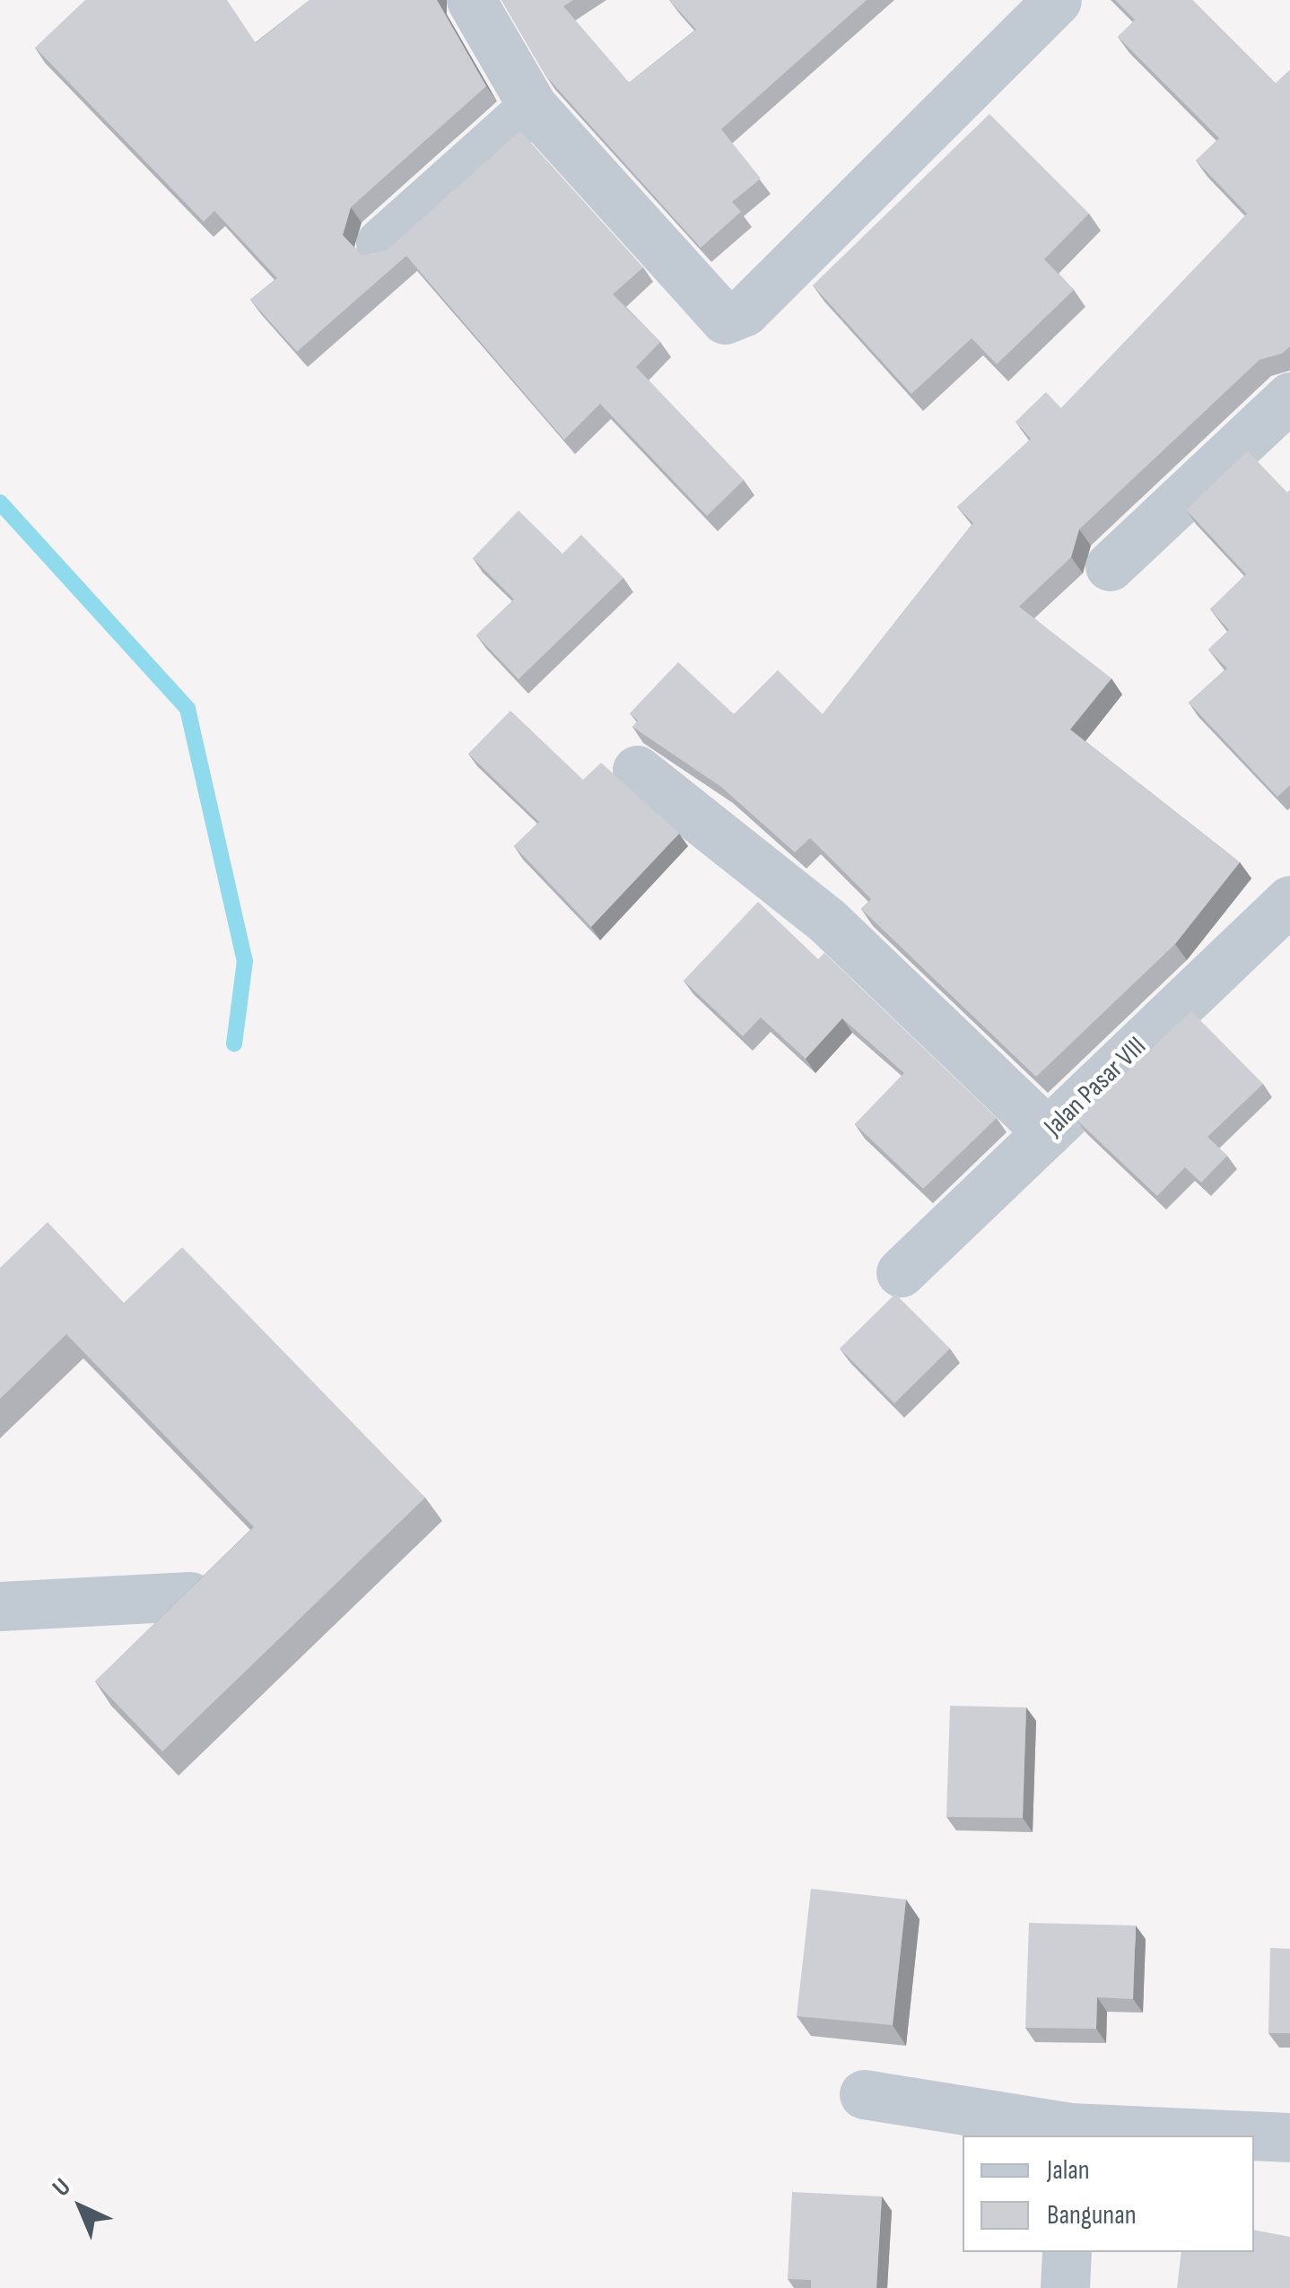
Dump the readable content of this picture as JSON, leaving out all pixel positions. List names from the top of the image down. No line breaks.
{"streets":{"street":["Jalan Pasar VIII"]},"legend":["Jalan","Bangunan"],"north":"top left"}
